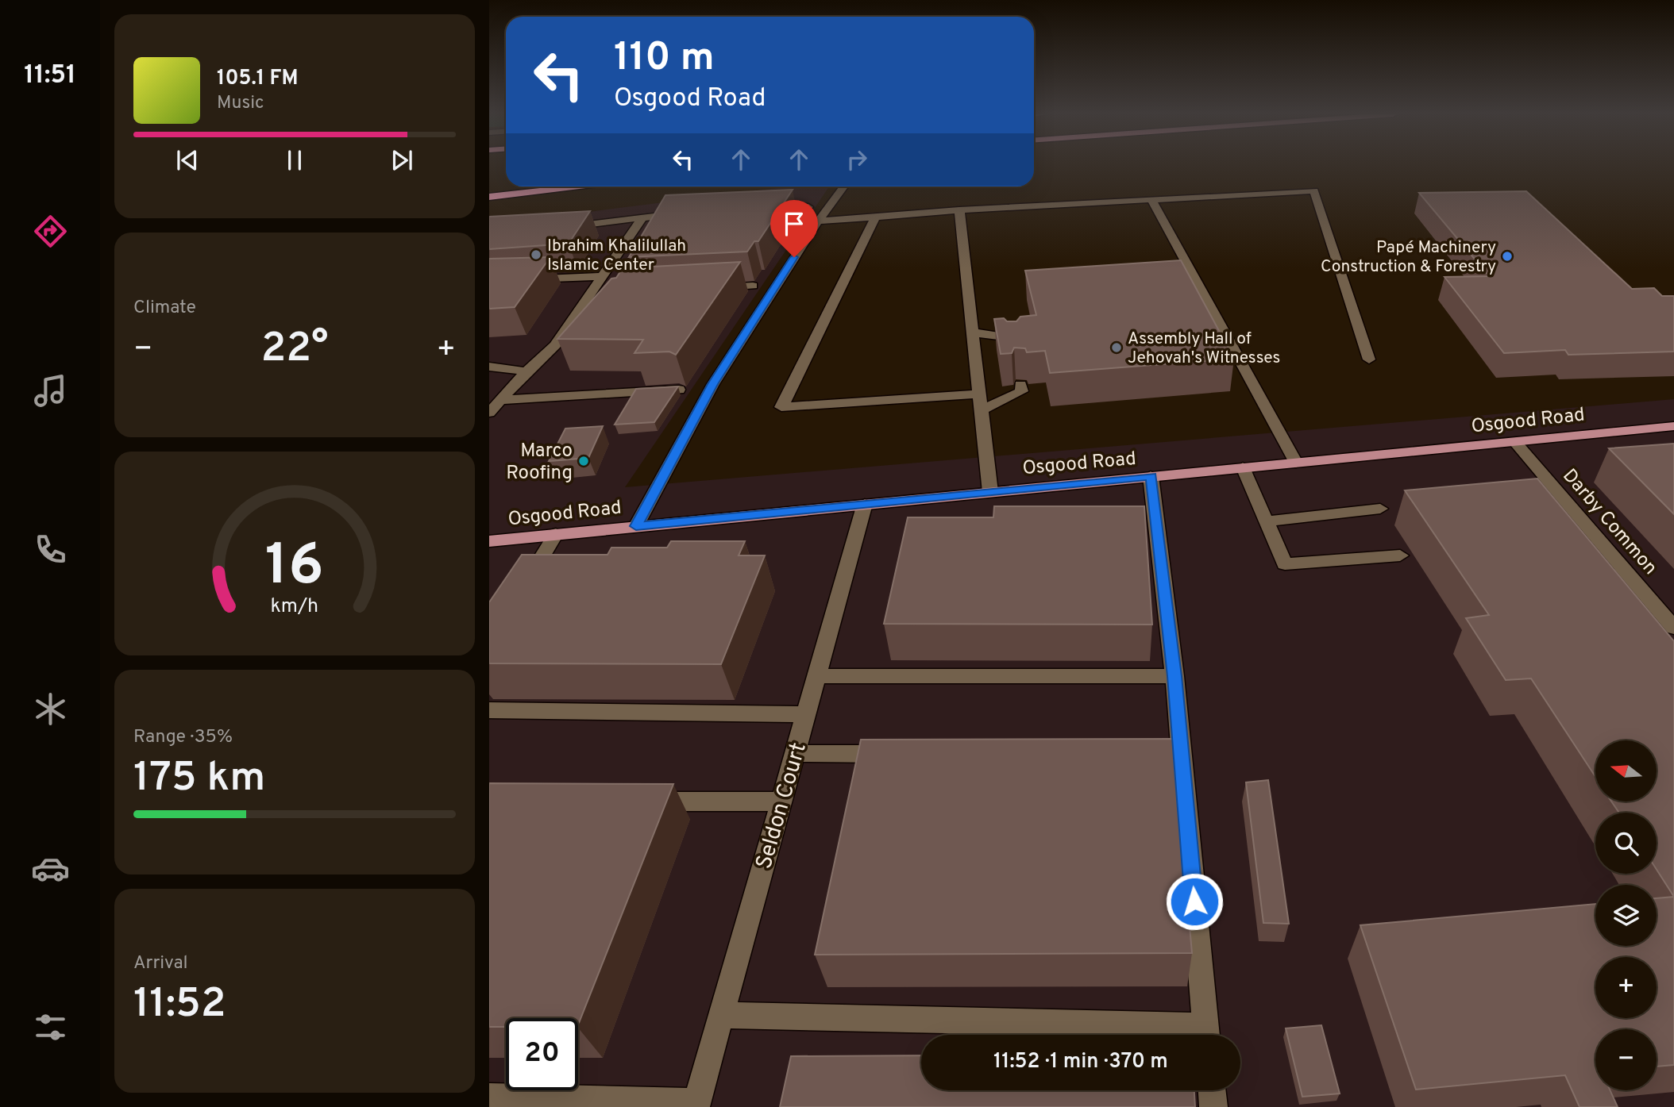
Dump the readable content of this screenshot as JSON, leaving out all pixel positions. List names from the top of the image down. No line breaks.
{"streets":{"main road":["Osgood Road"],"street":["Darby Common","Seldon Court"]},"crossings":[["Osgood Road","Darby Common"],["Osgood Road","Seldon Court"]],"places":["Ibrahim Khalilullah Islamic Center","Papé Machinery Construction & Forestry","Assembly Hall of Jehovah's Witnesses","Marco Roofing"],"north":"left","page":{"tabs":"11:51","turn":["110 m","Osgood Road"],"song":["105.1 FM","Music"],"tile":["Climate",["Range · 35%","175 km"],["Arrival","11:52"]],"heat":["−","22°","+"],"map_buttons":["+","−"],"limit":"20","trip":"11:52 · 1 min · 370 m","gauge":["16","km/h"]}}
